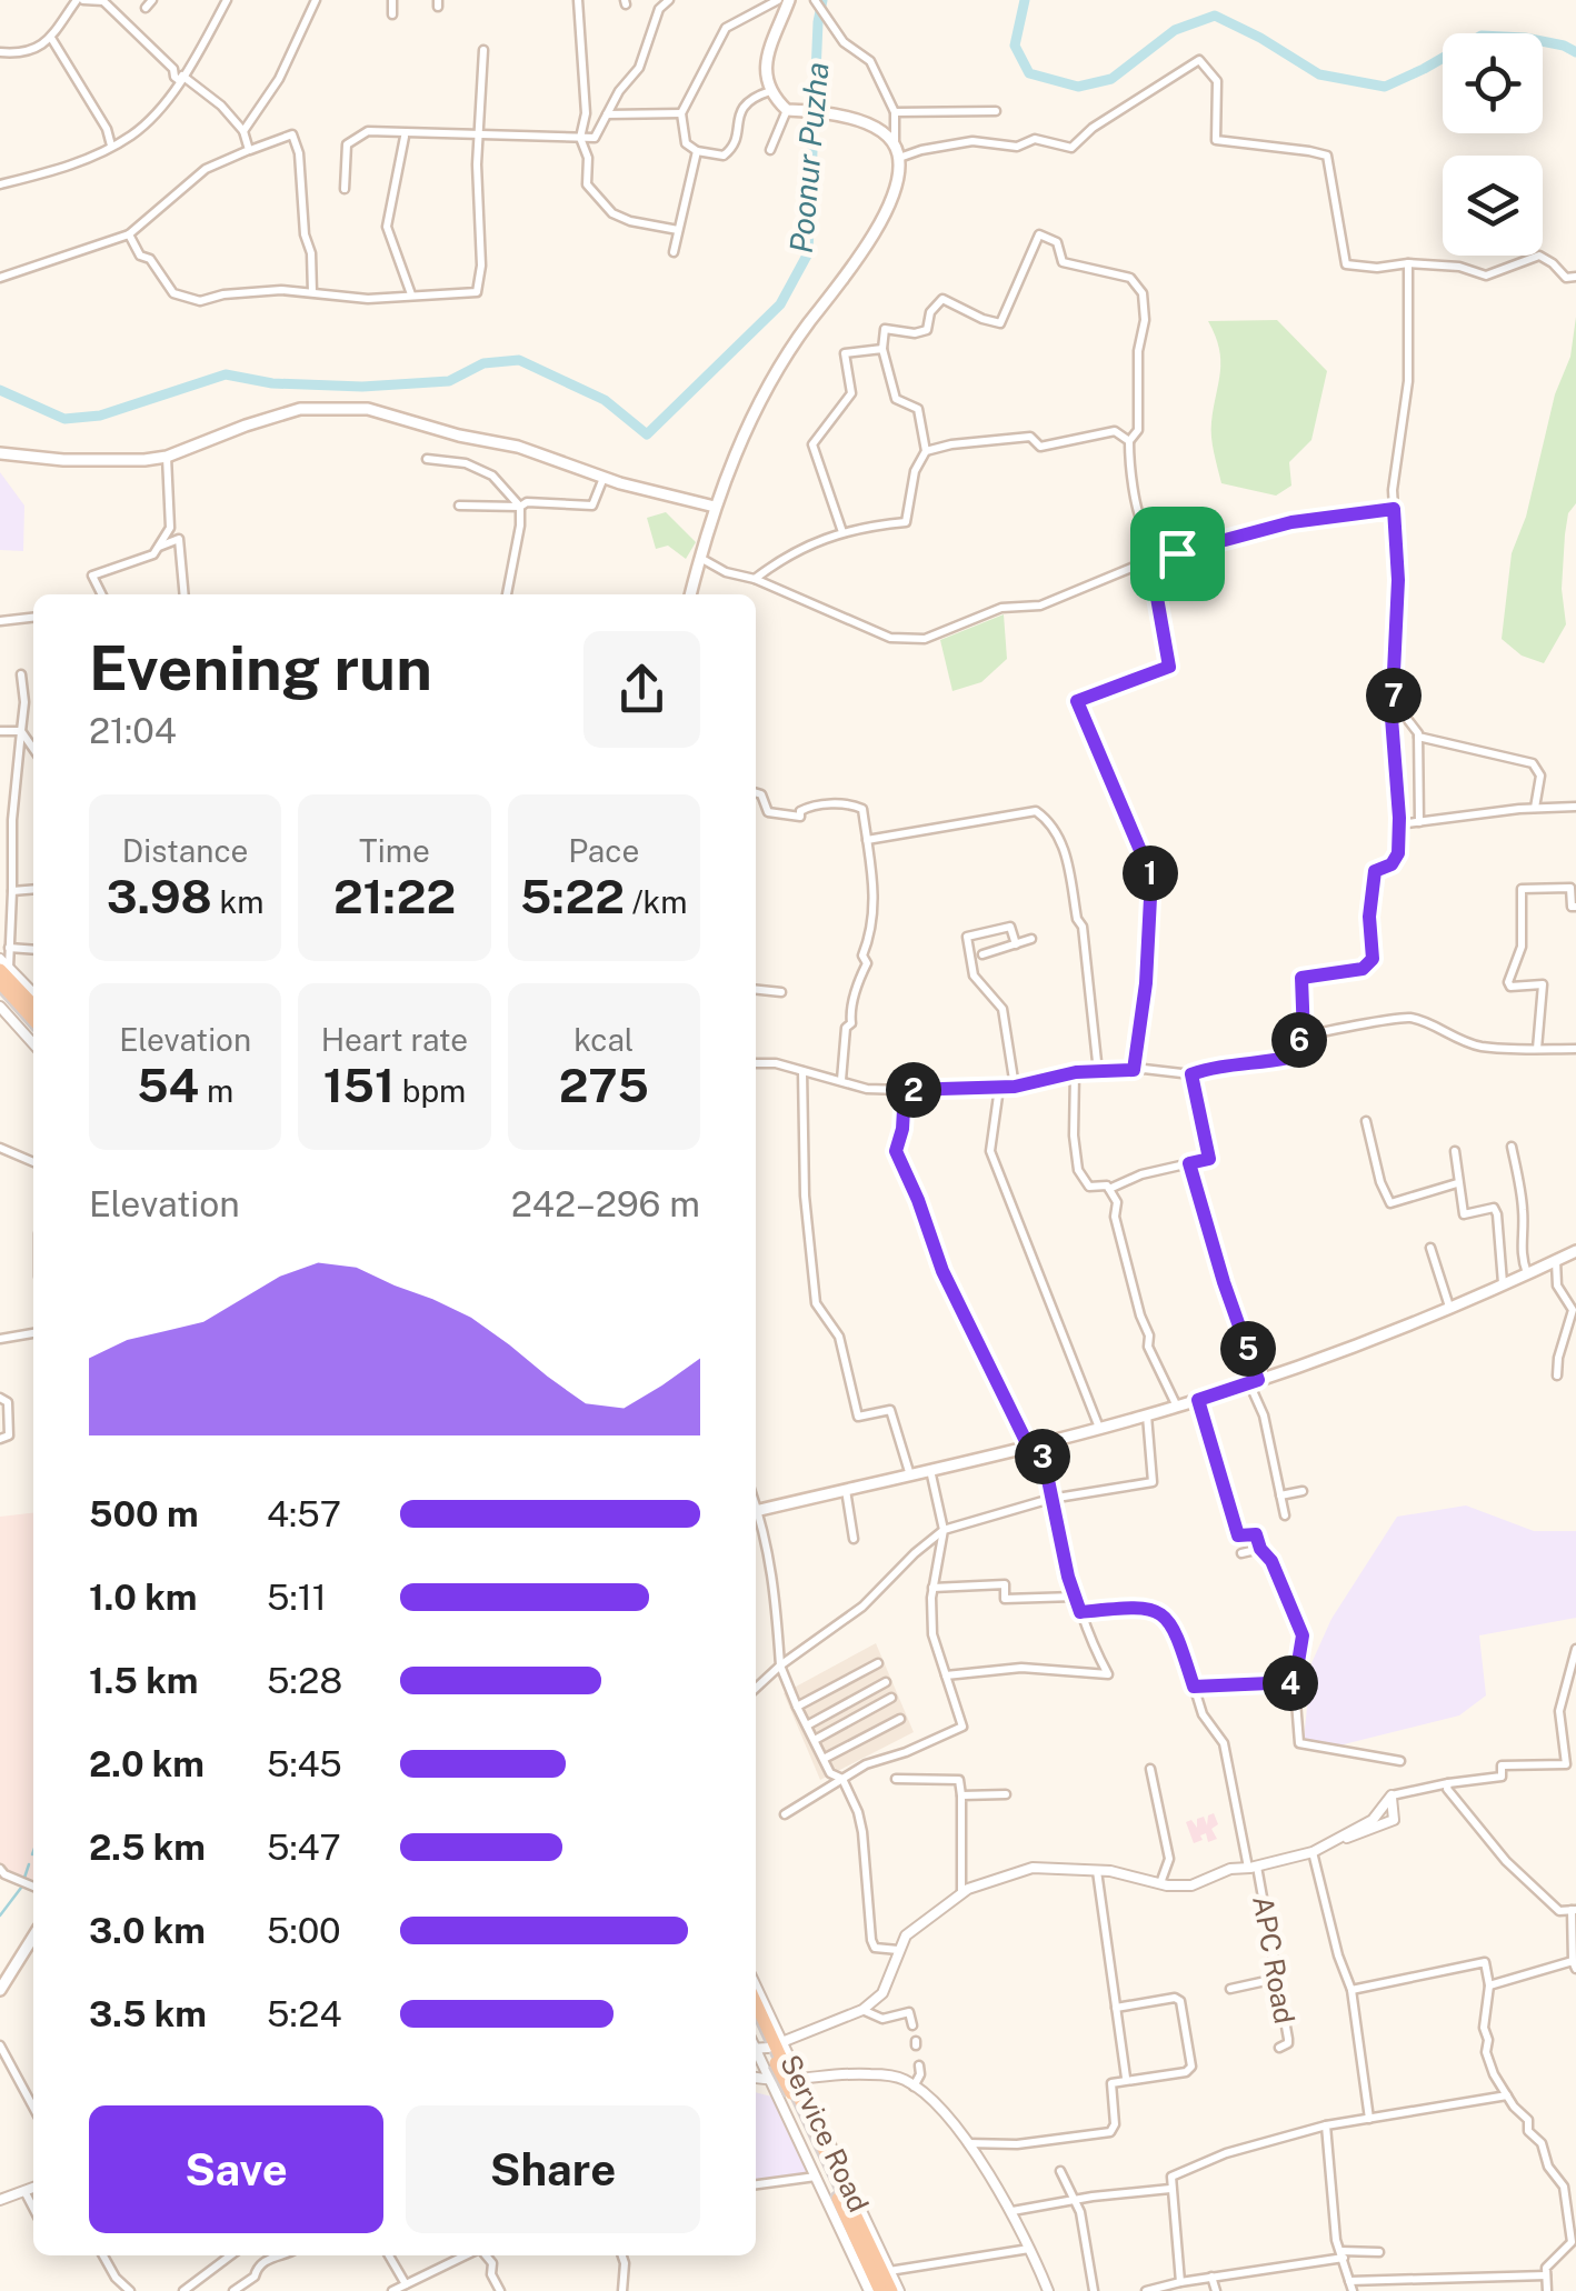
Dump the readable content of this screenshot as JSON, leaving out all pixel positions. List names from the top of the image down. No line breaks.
{"streets":{"street":["APC Road","Service Road"]},"water":["Poonur Puzha"],"page":{"heading":["Evening run","21:04"],"pins":["7","1","6","2","5","3","4"],"stats":[["Distance","3.98 km"],["Time","21:22"],["Pace","5:22 /km"],["Elevation","54 m"],["Heart rate","151 bpm"],["kcal","275"]],"chart":["Elevation","242–296 m"],"list":[{"name":"500 m","note":"4:57"},{"name":"1.0 km","note":"5:11"},{"name":"1.5 km","note":"5:28"},{"name":"2.0 km","note":"5:45"},{"name":"2.5 km","note":"5:47"},{"name":"3.0 km","note":"5:00"},{"name":"3.5 km","note":"5:24"}],"buttons":["Save","Share"]}}
